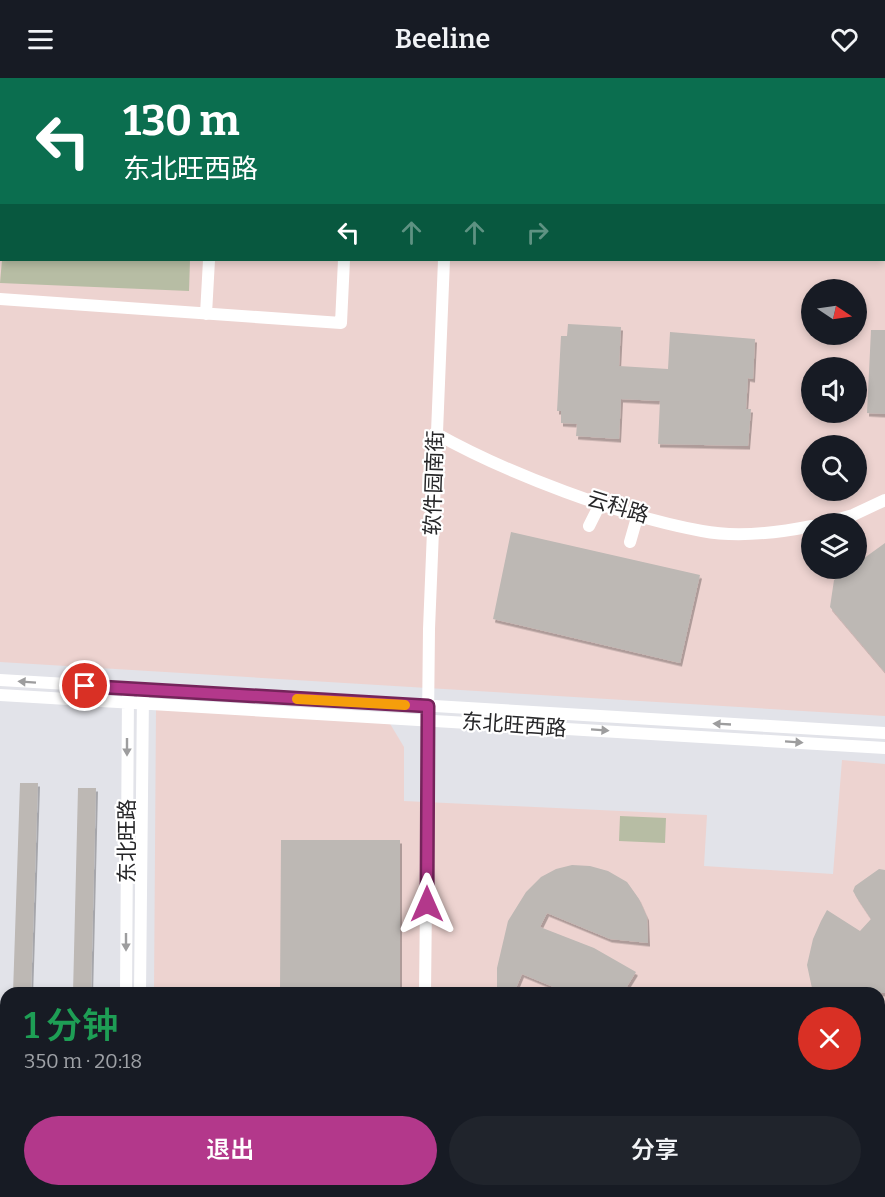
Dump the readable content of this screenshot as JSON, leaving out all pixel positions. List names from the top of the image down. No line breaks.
{"streets":{"street":["软件园南街","云科路","东北旺西路","东北旺路"]},"crossings":[["软件园南街","云科路"],["软件园南街","东北旺西路"],["东北旺西路","东北旺路"]],"north":"right","page":{"header":"Beeline","turn":["130 m","东北旺西路"],"heading":["1 分钟","350 m · 20:18"],"buttons":["退出","分享"]}}
